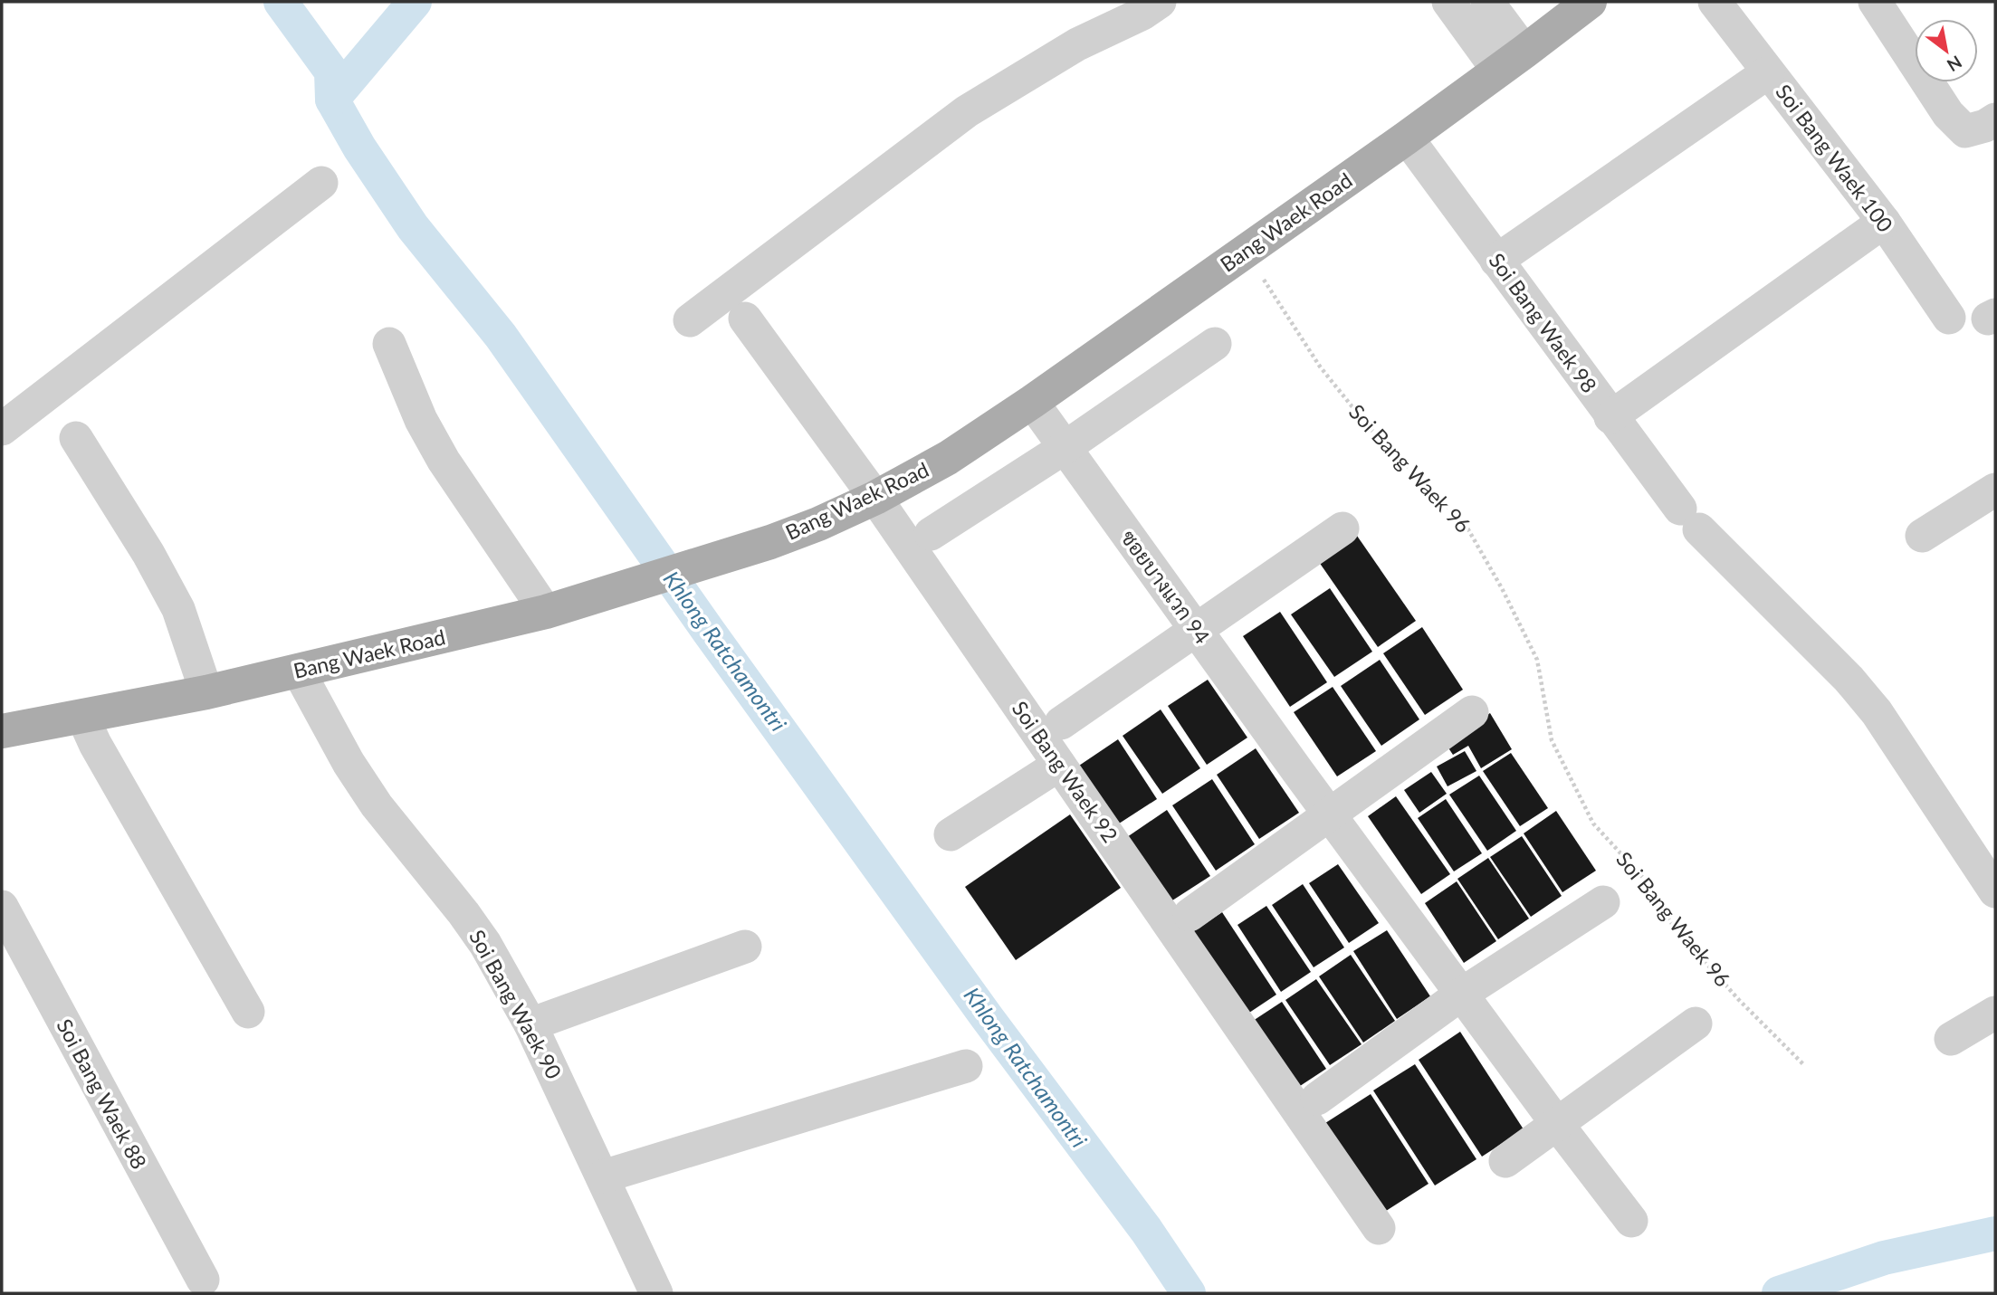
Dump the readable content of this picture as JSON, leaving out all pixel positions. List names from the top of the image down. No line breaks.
{"streets":{"main road":["Bang Waek Road"],"street":["Soi Bang Waek 100","Soi Bang Waek 98","ซอยบางแวก 94","Soi Bang Waek 92","Soi Bang Waek 90","Soi Bang Waek 88"],"path":["Soi Bang Waek 96"]},"crossings":[["Bang Waek Road","Soi Bang Waek 98"],["Bang Waek Road","Soi Bang Waek 96"],["Bang Waek Road","ซอยบางแวก 94"],["Bang Waek Road","Soi Bang Waek 92"],["Bang Waek Road","Soi Bang Waek 90"]],"water":["Khlong Ratchamontri"],"north":"bottom right"}
